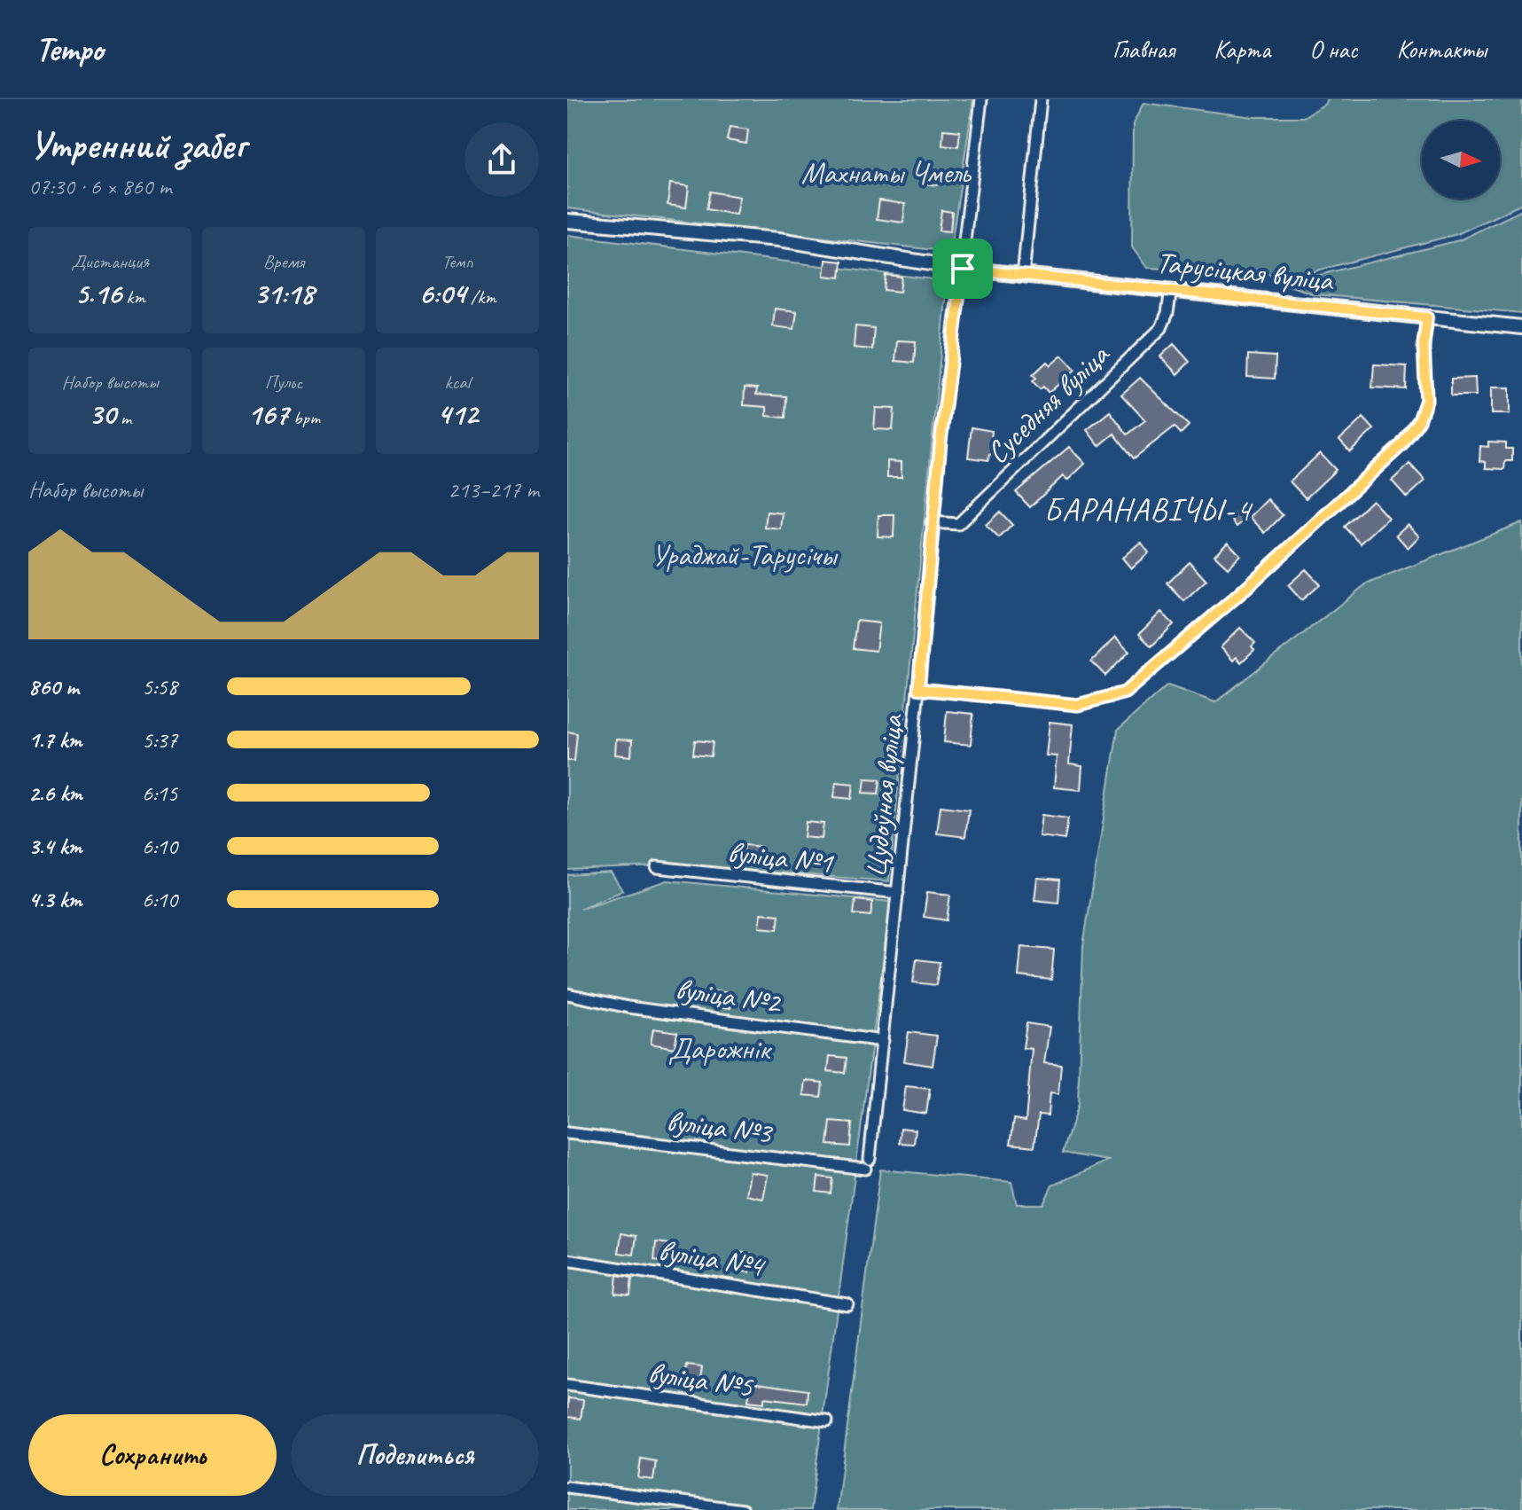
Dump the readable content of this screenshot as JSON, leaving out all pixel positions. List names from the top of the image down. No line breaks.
{"streets":{"street":["Тарусіцкая вуліца","Суседняя вуліца","Цудоўная вуліца","вуліца №1","вуліца №2","вуліца №3","вуліца №4","вуліца №5"]},"crossings":[["Тарусіцкая вуліца","Суседняя вуліца"],["Тарусіцкая вуліца","Цудоўная вуліца"],["Суседняя вуліца","Цудоўная вуліца"],["Цудоўная вуліца","вуліца №1"],["Цудоўная вуліца","вуліца №2"],["Цудоўная вуліца","вуліца №3"]],"districts":["БАРАНАВІЧЫ-4"],"parks":["Махнаты Чмель","Ураджай-Тарусічы","Дарожнік"],"north":"right","page":{"header":"Tempo","nav":["Главная","Карта","О нас","Контакты"],"heading":["Утренний забег","07:30 · 6 × 860 m"],"stats":[["Дистанция","5.16 km"],["Время","31:18"],["Темп","6:04 /km"],["Набор высоты","30 m"],["Пульс","167 bpm"],["kcal","412"]],"chart":["Набор высоты","213–217 m"],"list":[{"name":"860 m","note":"5:58"},{"name":"1.7 km","note":"5:37"},{"name":"2.6 km","note":"6:15"},{"name":"3.4 km","note":"6:10"},{"name":"4.3 km","note":"6:10"}],"buttons":["Сохранить","Поделиться"]}}
